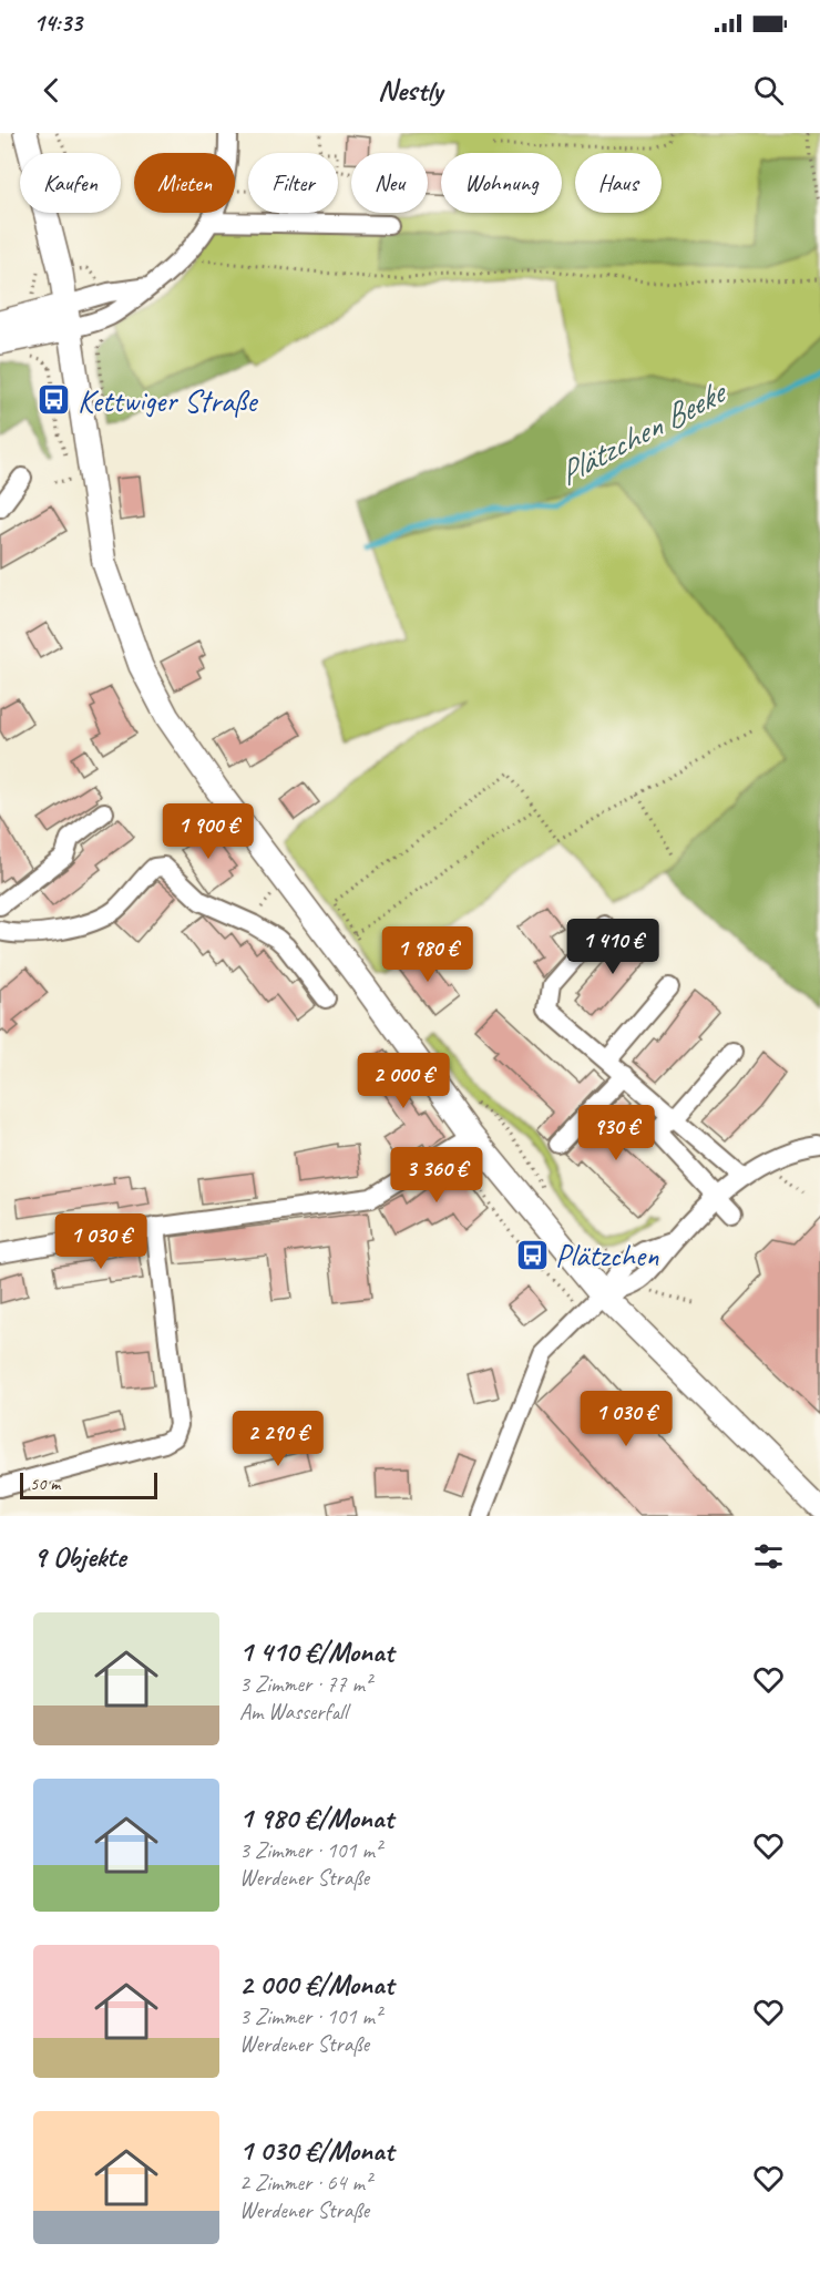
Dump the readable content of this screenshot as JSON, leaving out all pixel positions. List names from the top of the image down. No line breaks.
{"water":["Plätzchen Beeke"],"places":{"bus stop":["Kettwiger Straße","Plätzchen"]},"scale_bar":"50 m","page":{"status":"14:33","header":"Nestly","chip":["Kaufen","Mieten","Filter","Neu","Wohnung","Haus"],"price":["1 900 €","1 410 €","1 980 €","2 000 €","930 €","3 360 €","1 030 €","1 030 €","2 290 €"],"scale":"50 m","heading":"9 Objekte","list":[{"name":"1 410 €/Monat","note":"3 Zimmer · 77 m² · Am Wasserfall"},{"name":"1 980 €/Monat","note":"3 Zimmer · 101 m² · Werdener Straße"},{"name":"2 000 €/Monat","note":"3 Zimmer · 101 m² · Werdener Straße"},{"name":"1 030 €/Monat","note":"2 Zimmer · 64 m² · Werdener Straße"}]}}
